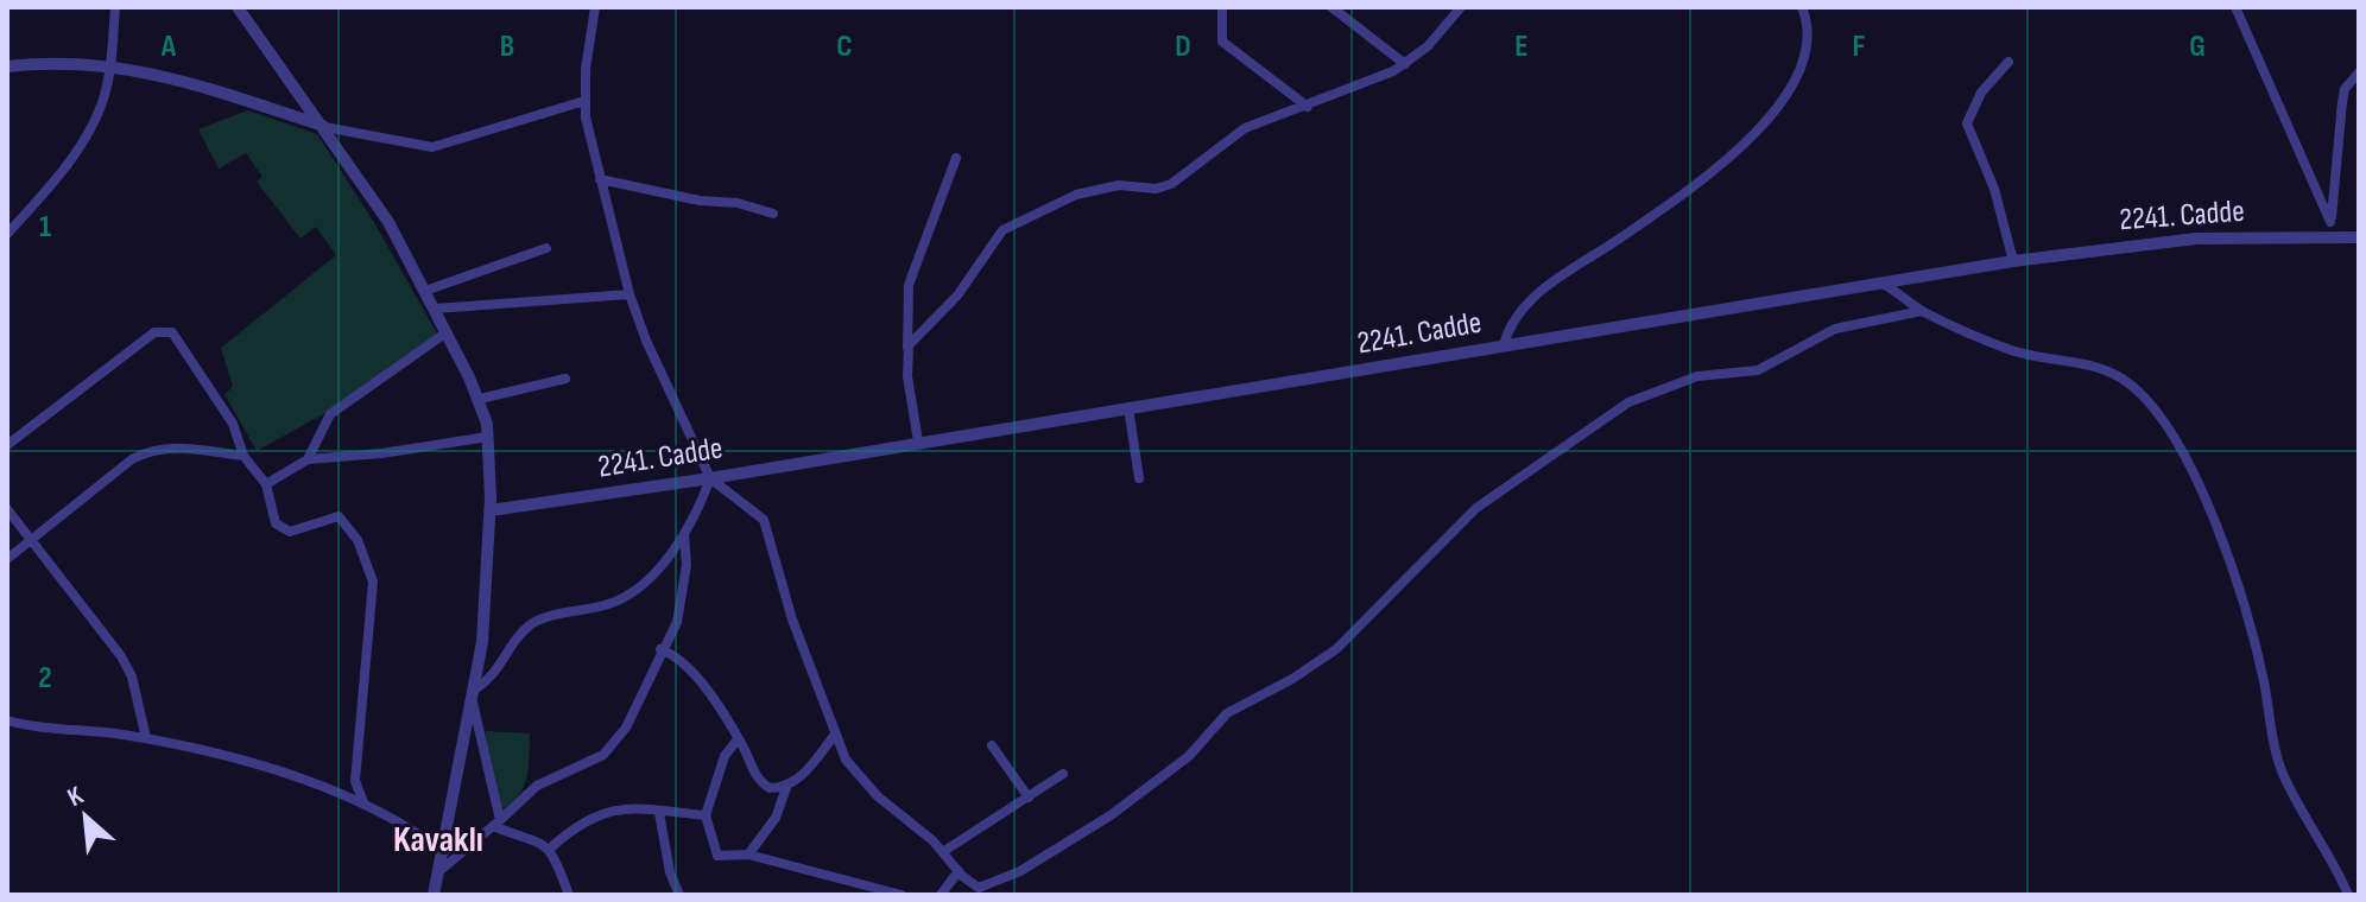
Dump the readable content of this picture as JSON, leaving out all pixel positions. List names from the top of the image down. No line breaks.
{"streets":{"street":["2241. Cadde"]},"districts":["Kavaklı"],"north":"top left","grid":{"columns":["A","B","C","D","E","F","G"],"rows":["1","2"]}}
